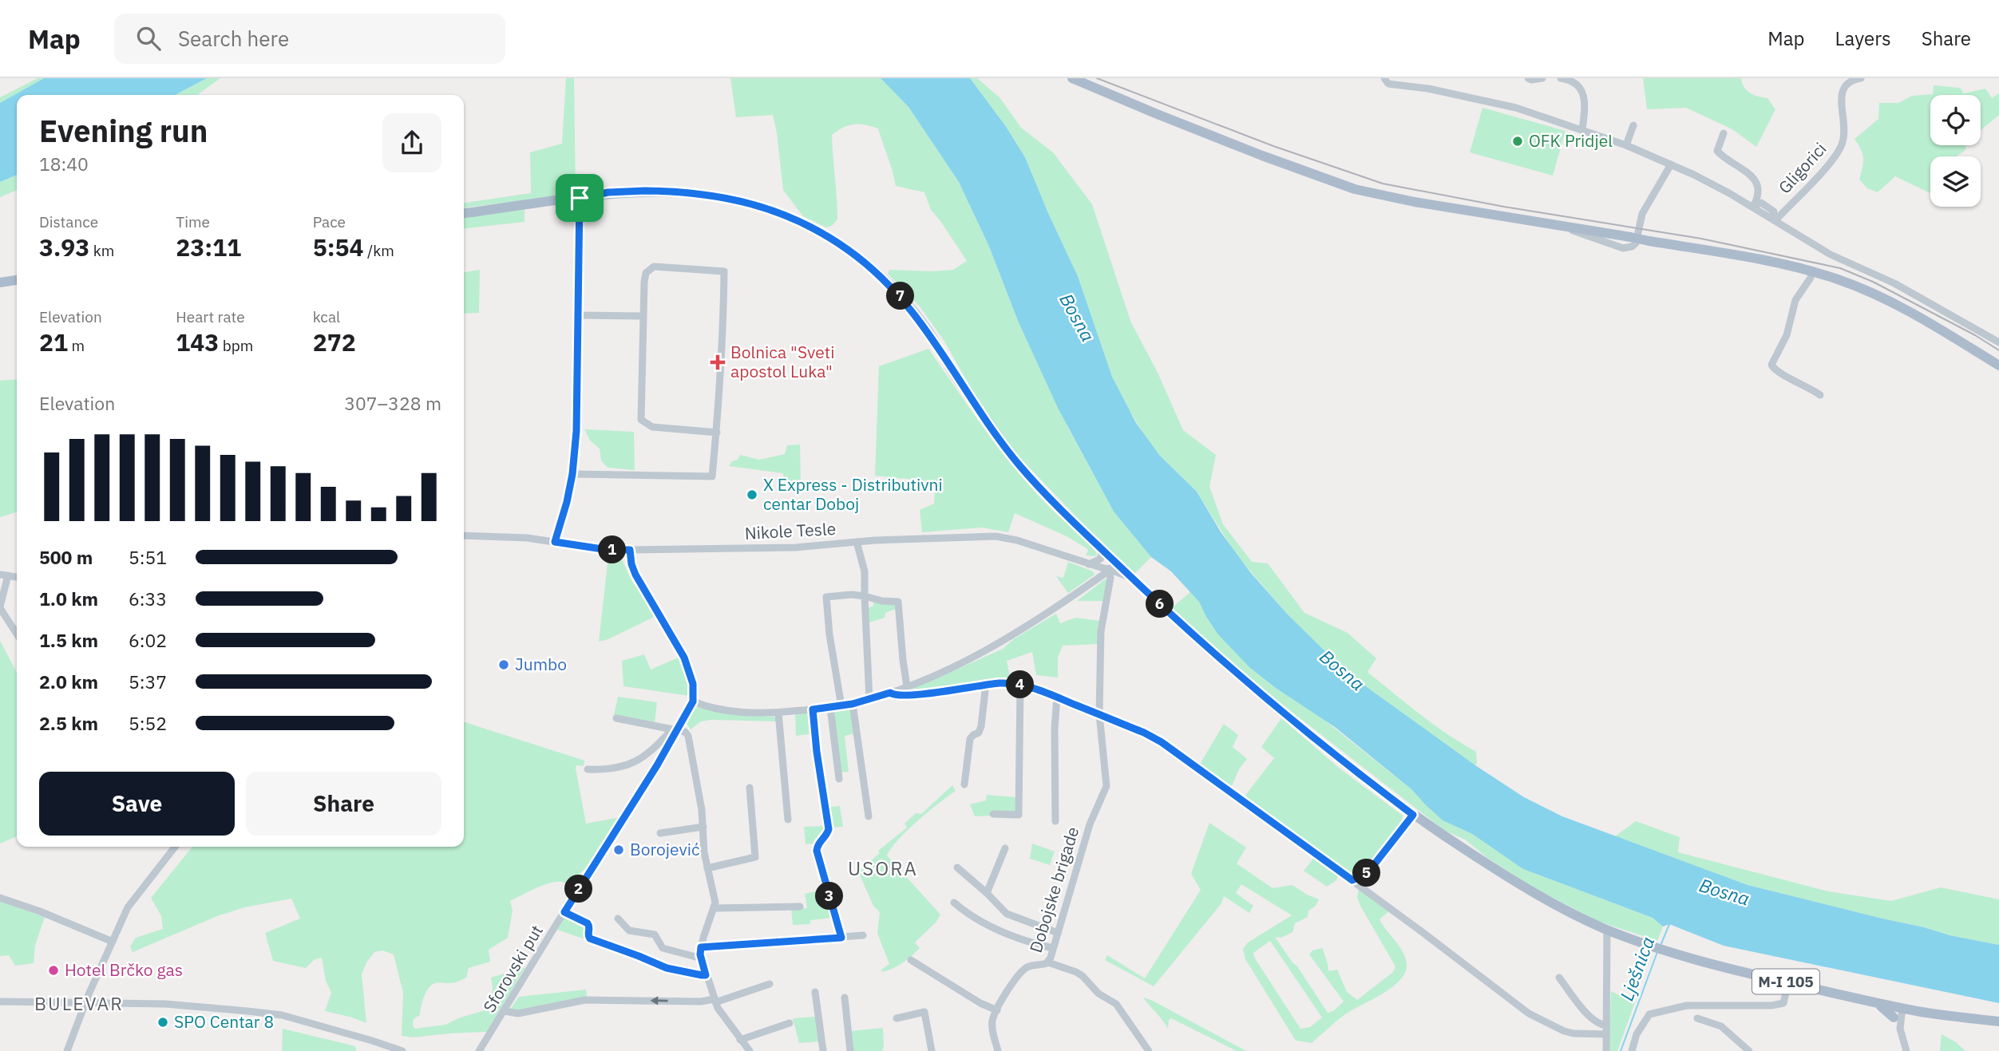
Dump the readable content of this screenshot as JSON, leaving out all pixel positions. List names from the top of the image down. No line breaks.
{"streets":{"main road":["M-I 105"],"street":["Gligorici","Nikole Tesle","Dobojske brigade","Sforovski put"]},"crossings":[["Nikole Tesle","Dobojske brigade"],["Nikole Tesle","M-I 105"],["Dobojske brigade","M-I 105"]],"districts":["USORA","BULEVAR"],"water":["Bosna","Lješnica"],"places":{"other":["OFK Pridjel","X Express - Distributivni centar Doboj","Jumbo","Borojević","Hotel Brčko gas","SPO Centar 8"],"health":["Bolnica \"Sveti apostol Luka\""]},"page":{"header":"Map","search":"Search here","nav":["Map","Layers","Share"],"heading":["Evening run","18:40"],"stats":[["Distance","3.93 km"],["Time","23:11"],["Pace","5:54 /km"],["Elevation","21 m"],["Heart rate","143 bpm"],["kcal","272"]],"pins":["7","1","6","4","5","2","3"],"chart":["Elevation","307–328 m"],"list":[{"name":"500 m","note":"5:51"},{"name":"1.0 km","note":"6:33"},{"name":"1.5 km","note":"6:02"},{"name":"2.0 km","note":"5:37"},{"name":"2.5 km","note":"5:52"}],"buttons":["Save","Share"]}}
